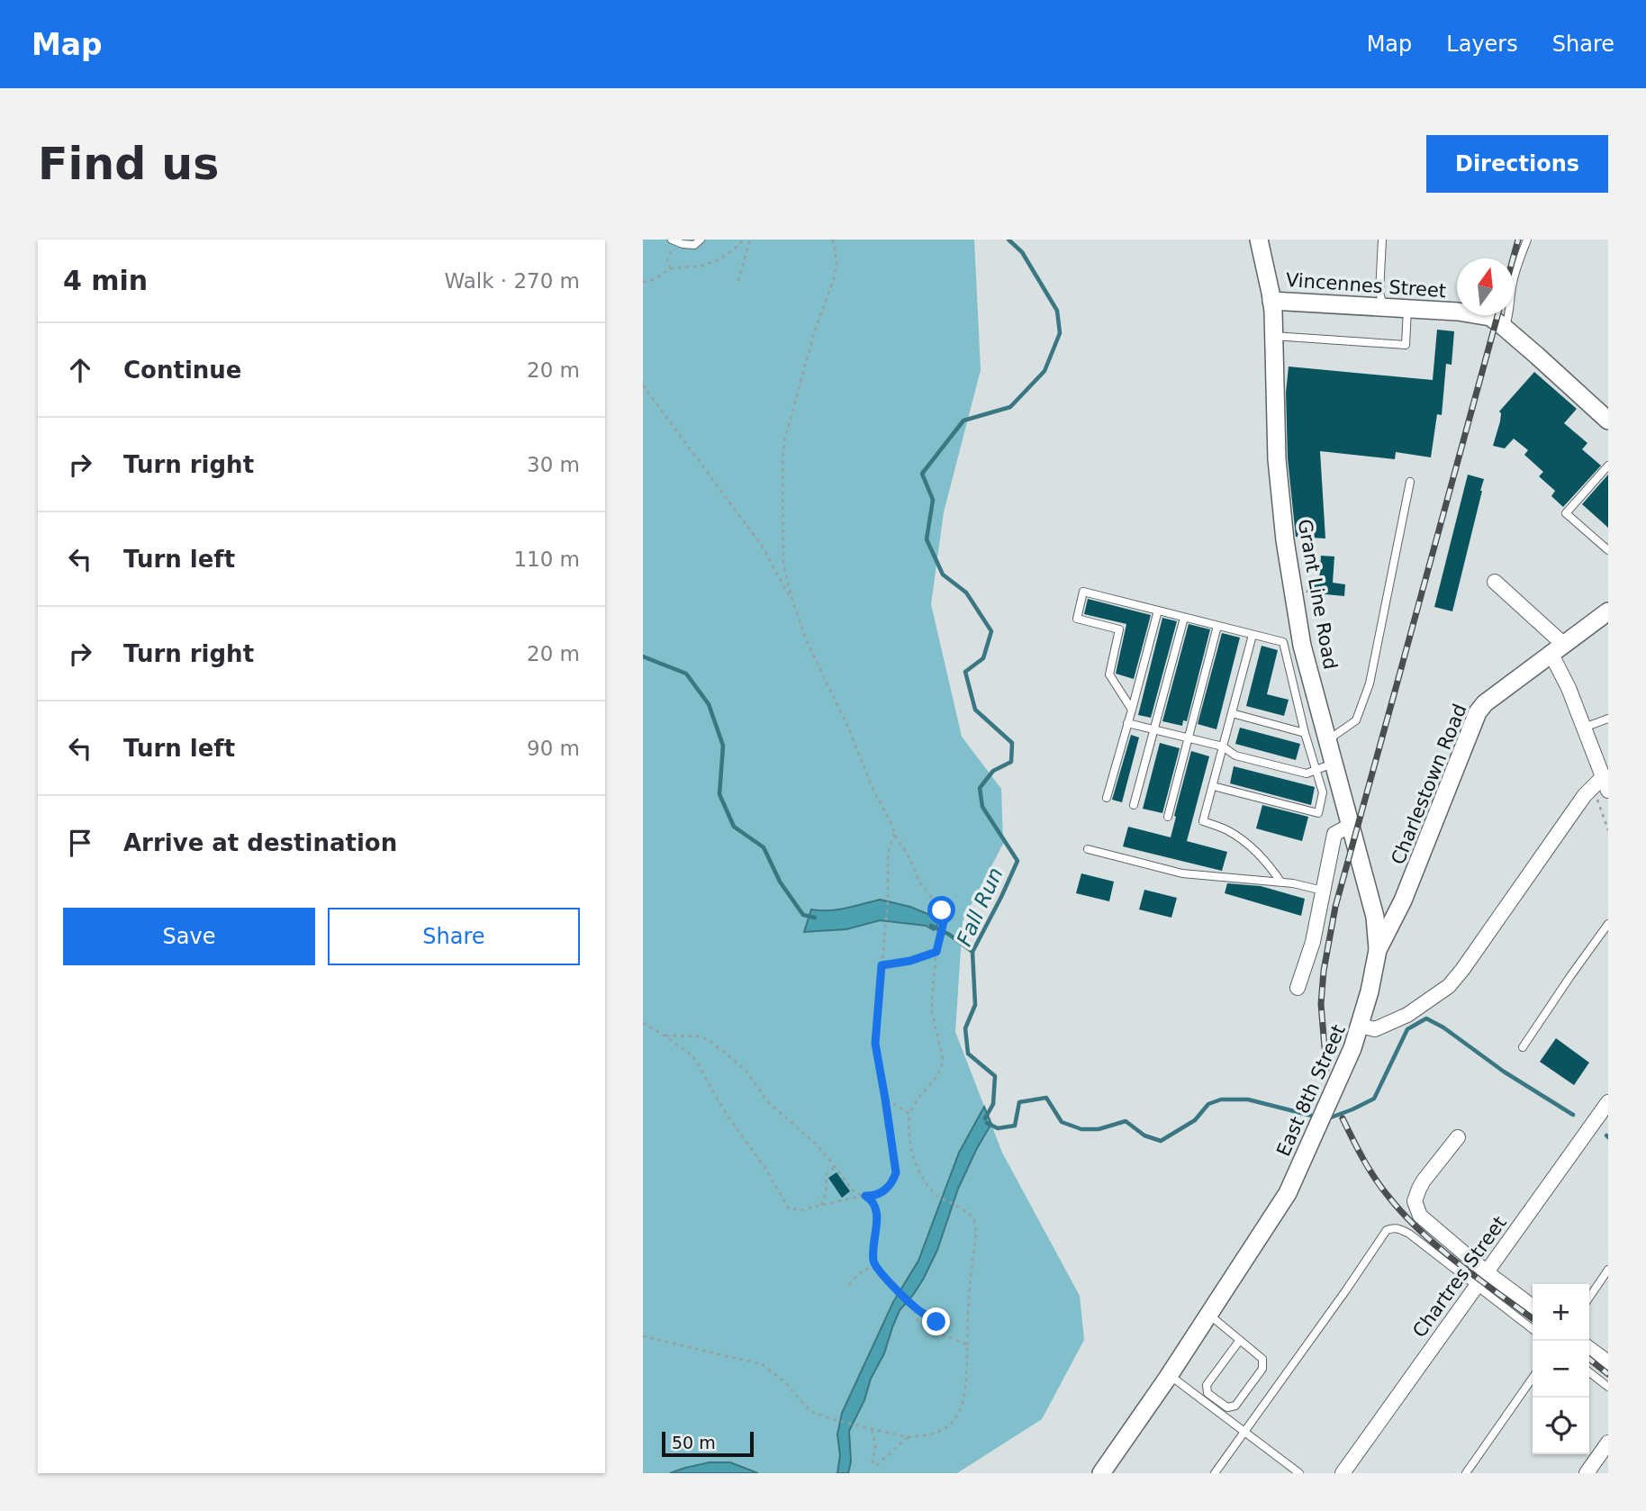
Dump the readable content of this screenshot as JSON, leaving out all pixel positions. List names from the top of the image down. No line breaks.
{"streets":{"street":["Vincennes Street","Grant Line Road","Charlestown Road","East 8th Street","Chartres Street"]},"crossings":[["Vincennes Street","Grant Line Road"],["Grant Line Road","Charlestown Road"],["Charlestown Road","East 8th Street"]],"water":["Fall Run"],"scale_bar":"50 m","north":"top","page":{"header":"Map","nav":["Map","Layers","Share"],"buttons":["Directions",["Save","Share"]],"title":"Find us","heading":["4 min","Walk · 270 m"],"list":[["Continue","20 m"],["Turn right","30 m"],["Turn left","110 m"],["Turn right","20 m"],["Turn left","90 m"],"Arrive at destination"],"map_buttons":["+","−"],"scale":"50 m"}}
